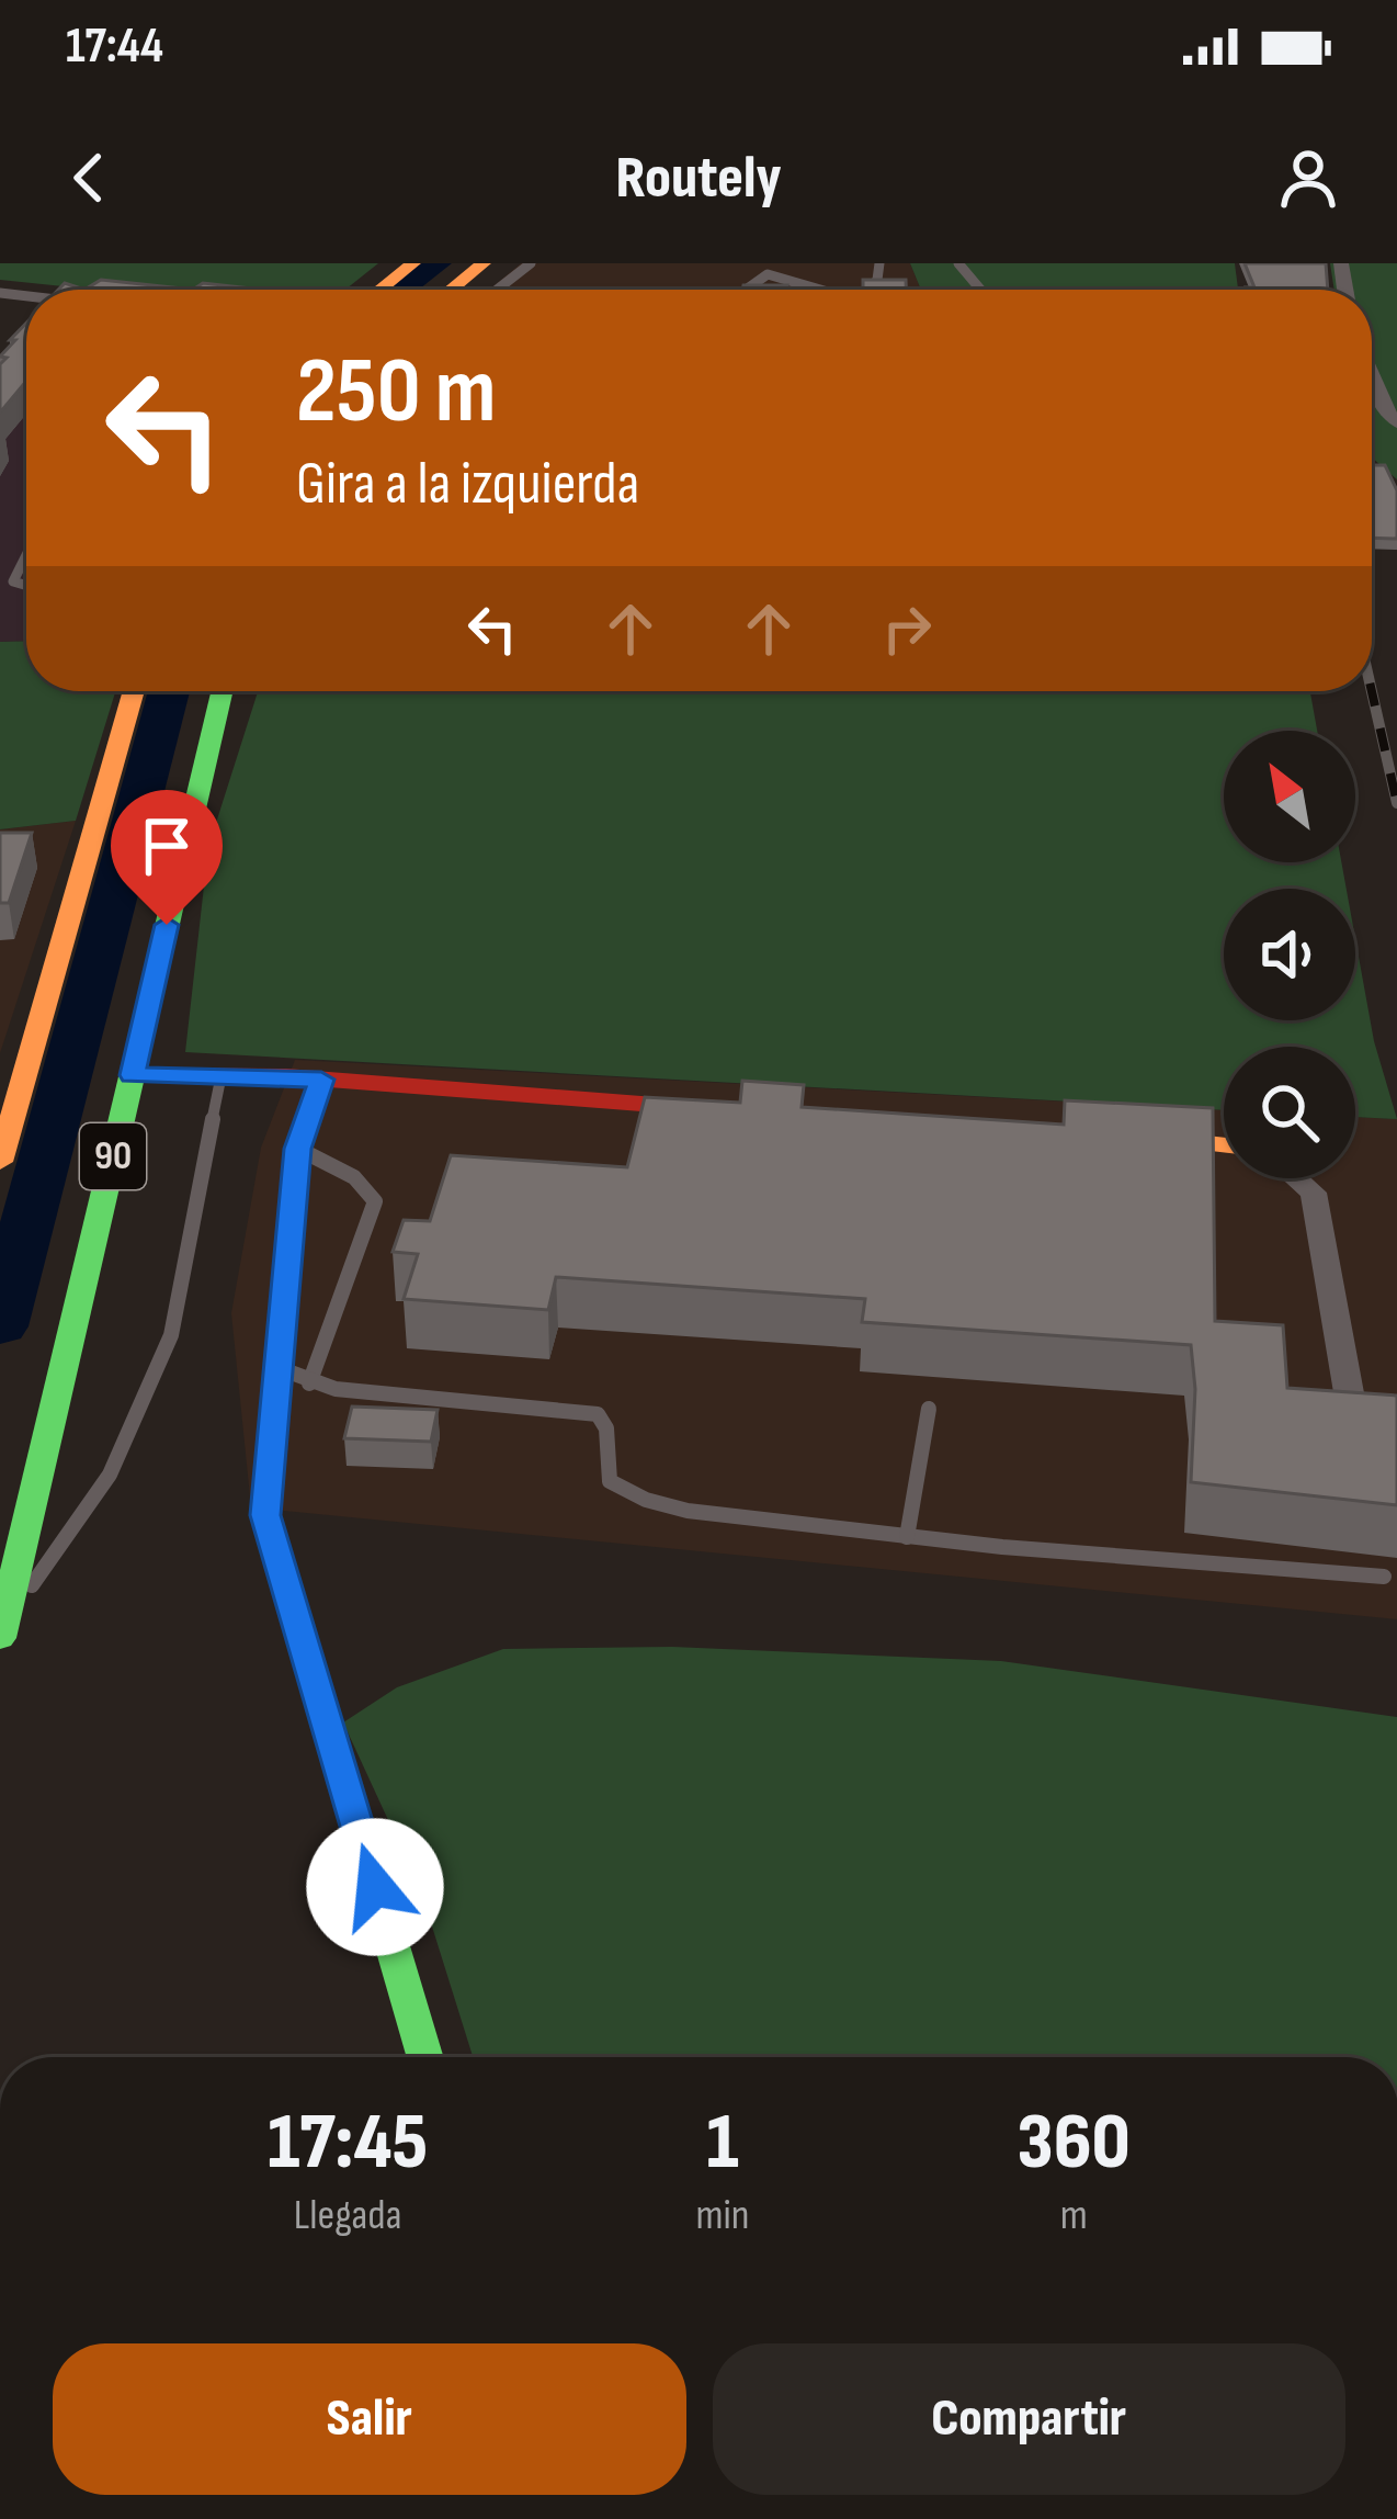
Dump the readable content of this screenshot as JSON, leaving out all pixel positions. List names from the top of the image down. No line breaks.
{"streets":{"main road":["90"]},"north":"top left","page":{"status":"17:44","header":"Routely","turn":["250 m","Gira a la izquierda"],"eta":["17:45","Llegada","1","min","360","m"],"buttons":["Salir","Compartir"]}}
